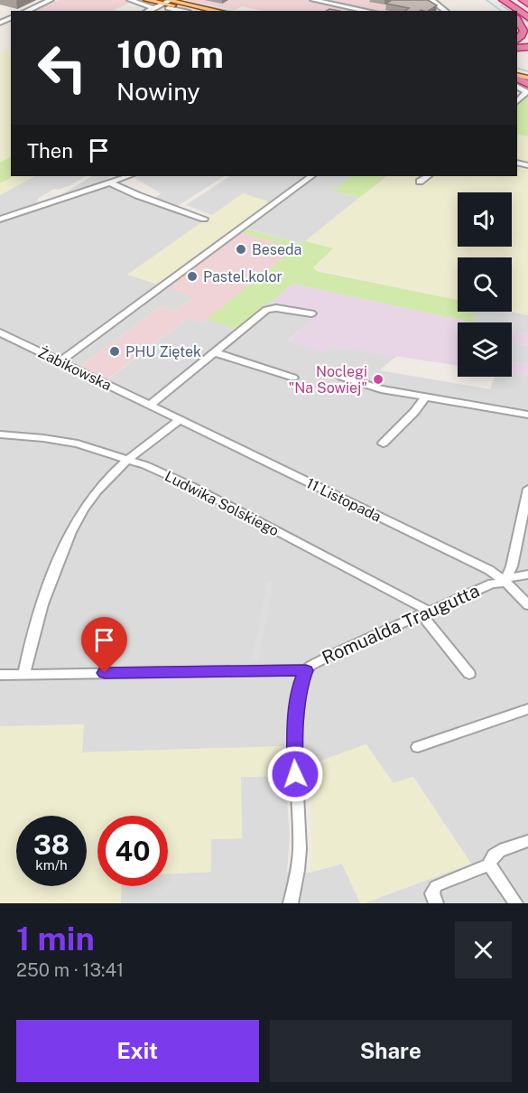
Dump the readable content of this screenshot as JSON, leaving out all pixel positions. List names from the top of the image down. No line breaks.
{"streets":{"street":["Żabikowska","11 Listopada","Ludwika Solskiego","Romualda Traugutta"]},"crossings":[["Żabikowska","11 Listopada"],["11 Listopada","Romualda Traugutta"],["Ludwika Solskiego","Romualda Traugutta"]],"places":["Beseda","Pastel.kolor","PHU Ziętek","Noclegi \"Na Sowiej\""],"page":{"turn":["100 m","Nowiny"],"then":"Then","speed":"38 km/h","limit":"40","heading":["1 min","250 m · 13:41"],"buttons":["Exit","Share"]}}
